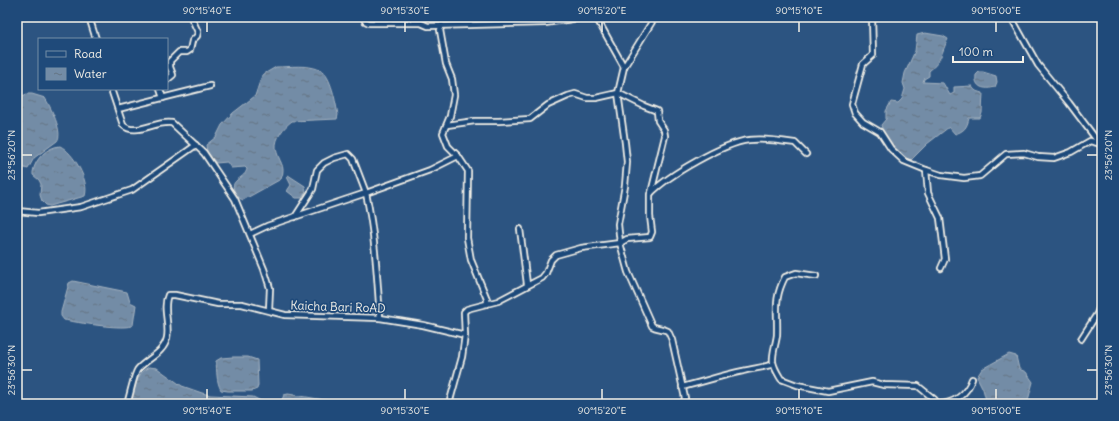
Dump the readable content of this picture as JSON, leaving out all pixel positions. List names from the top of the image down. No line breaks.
{"streets":{"street":["Kaicha Bari RoAD"]},"legend":["Road","Water"],"scale_bar":"100 m","coordinates":["90°15'40\"E","90°15'30\"E","90°15'20\"E","90°15'10\"E","90°15'00\"E","23°56'20\"N","23°56'30\"N"]}
